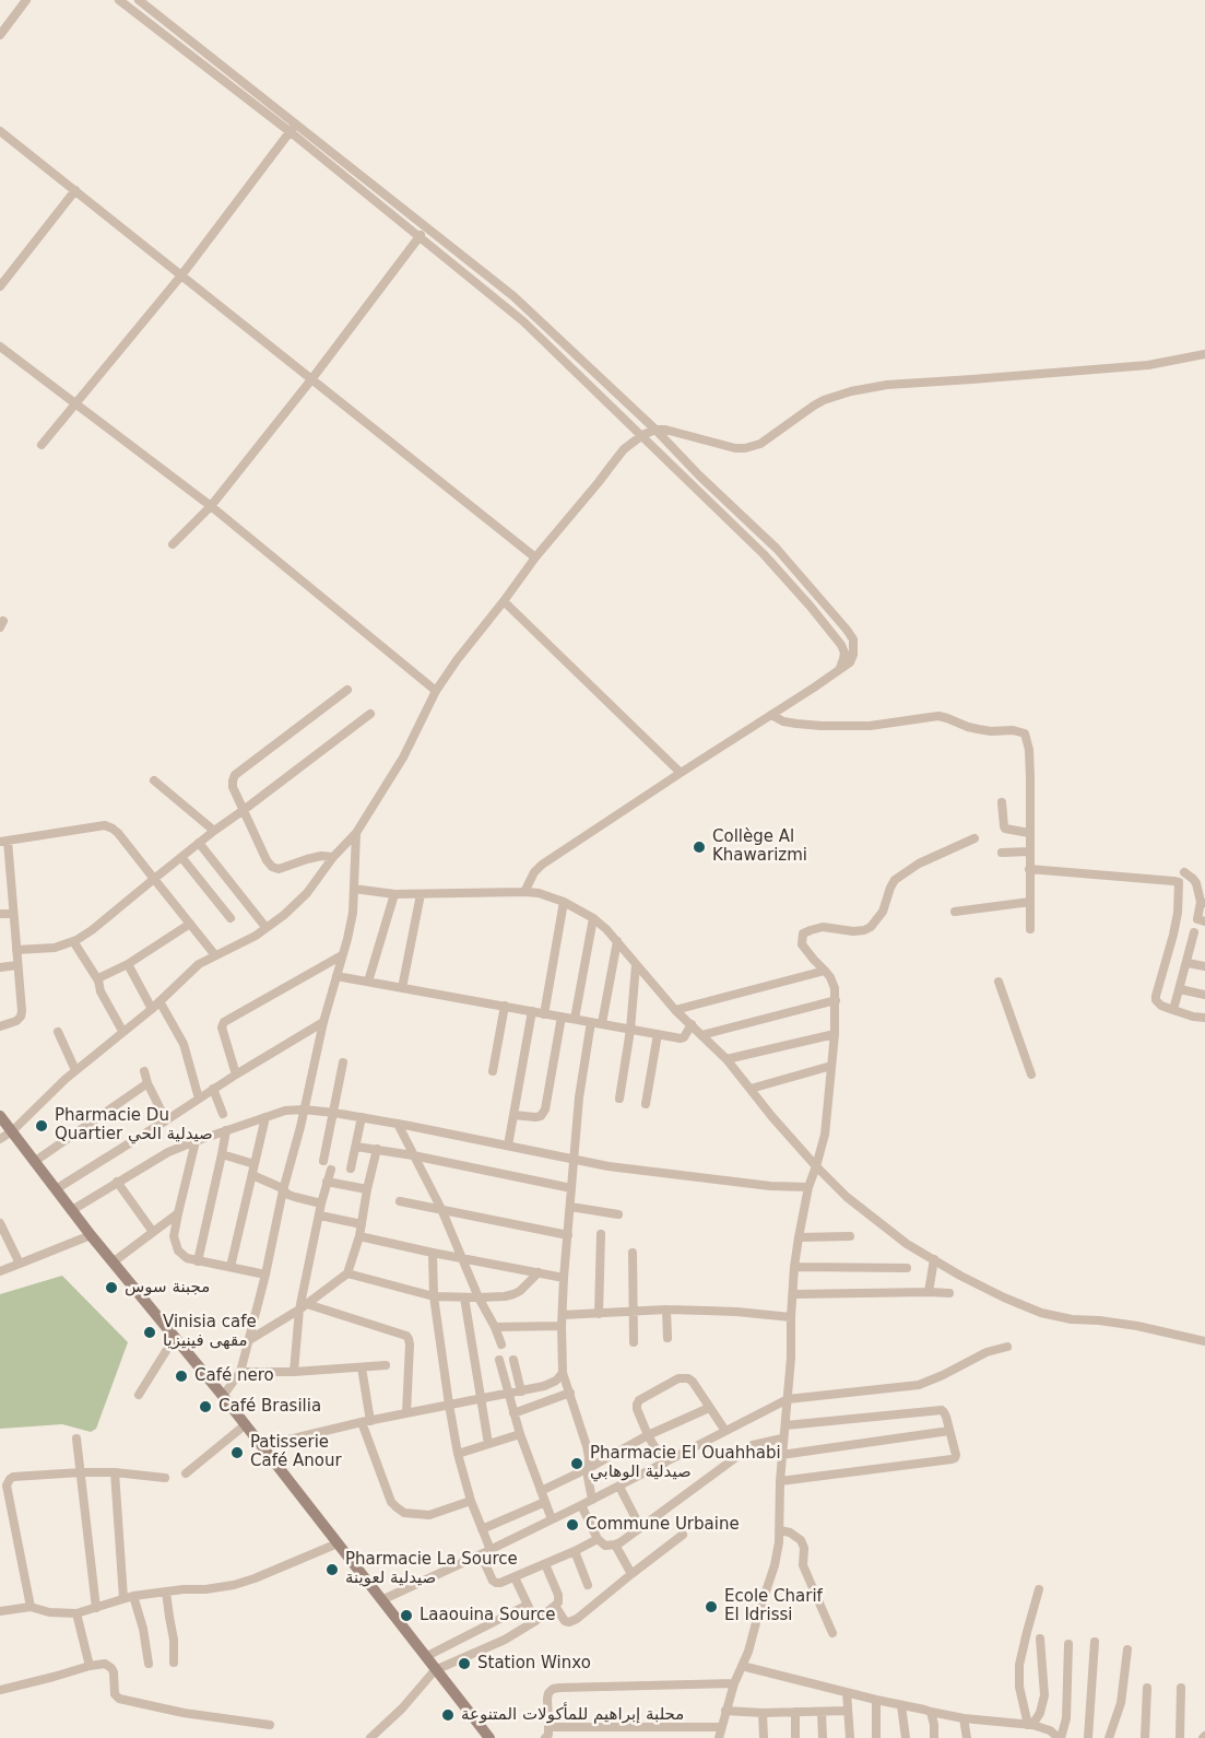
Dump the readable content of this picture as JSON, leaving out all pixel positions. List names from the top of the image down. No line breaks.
{"places":["Collège Al Khawarizmi","Pharmacie Du Quartier صيدلية الحي","مجبنة سوس","Vinisia cafe مقهى فينيزيا","Café nero","Café Brasilia","Patisserie Café Anour","Pharmacie El Ouahhabi صيدلية الوهابي","Commune Urbaine","Pharmacie La Source صيدلية لعوينة","Ecole Charif El Idrissi","Laaouina Source","Station Winxo","محلبة إبراهيم للمأكولات المتنوعة"]}
